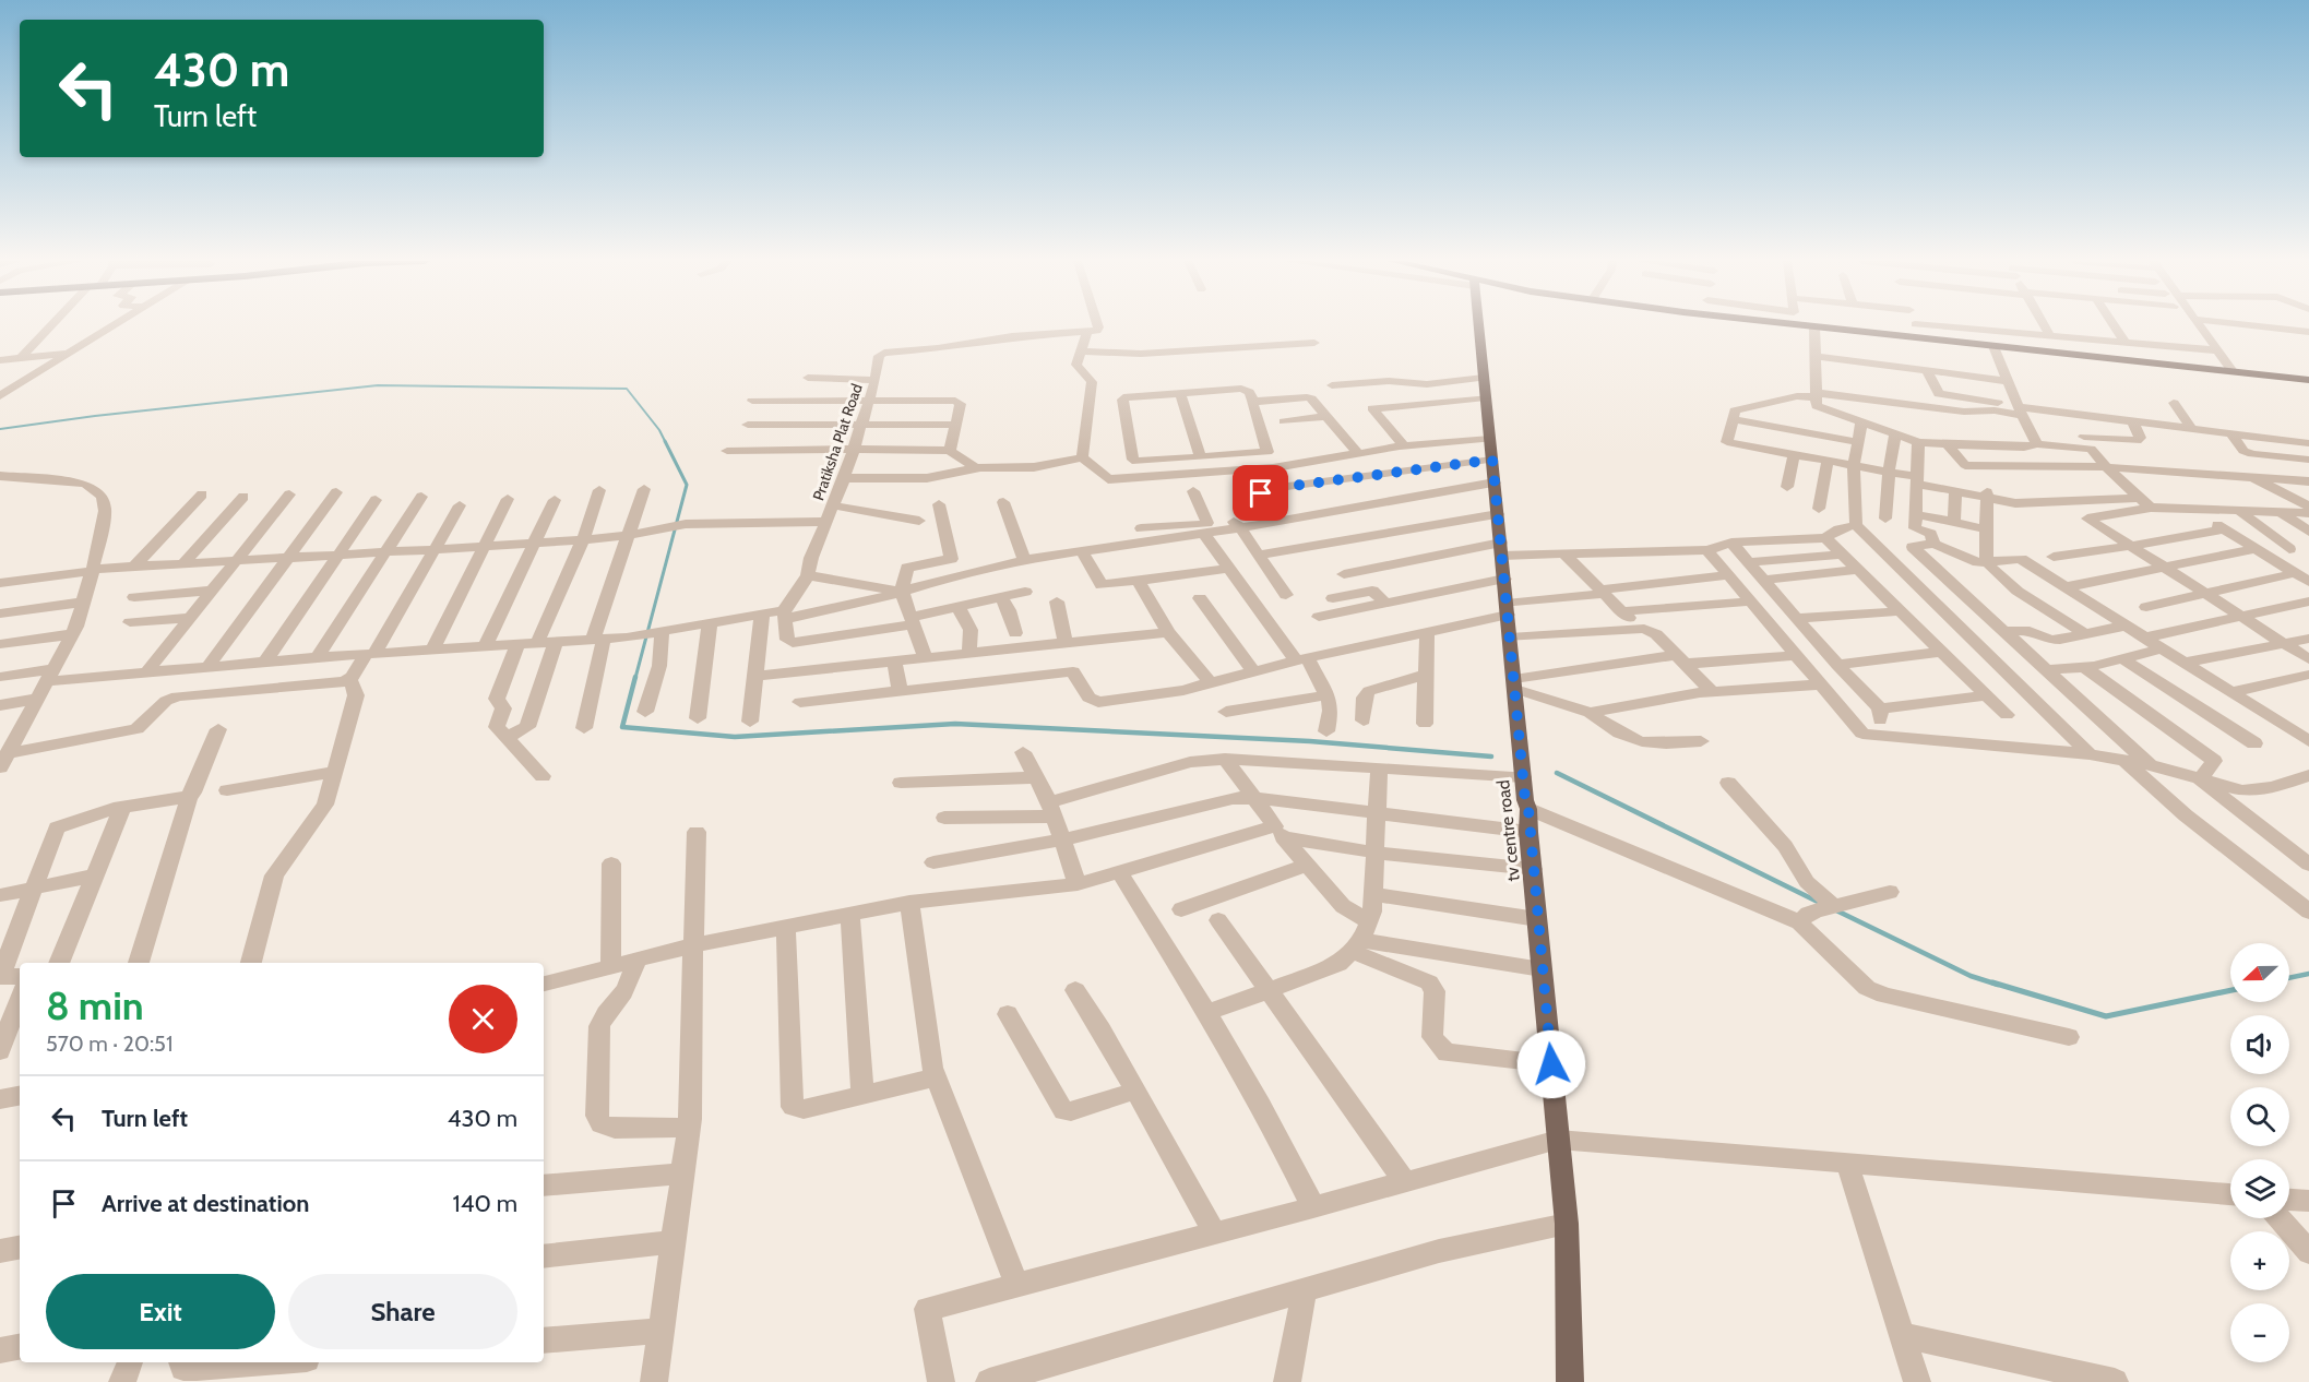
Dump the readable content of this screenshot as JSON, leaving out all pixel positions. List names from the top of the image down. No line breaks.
{"streets":{"main road":["tv centre road"],"street":["Pratiksha Plat Road"]},"north":"left","page":{"turn":["430 m","Turn left"],"map_buttons":["+","−"],"heading":["8 min","570 m · 20:51"],"list":[{"name":"Turn left","value":"430 m"},{"name":"Arrive at destination","value":"140 m"}],"buttons":["Exit","Share"]}}
